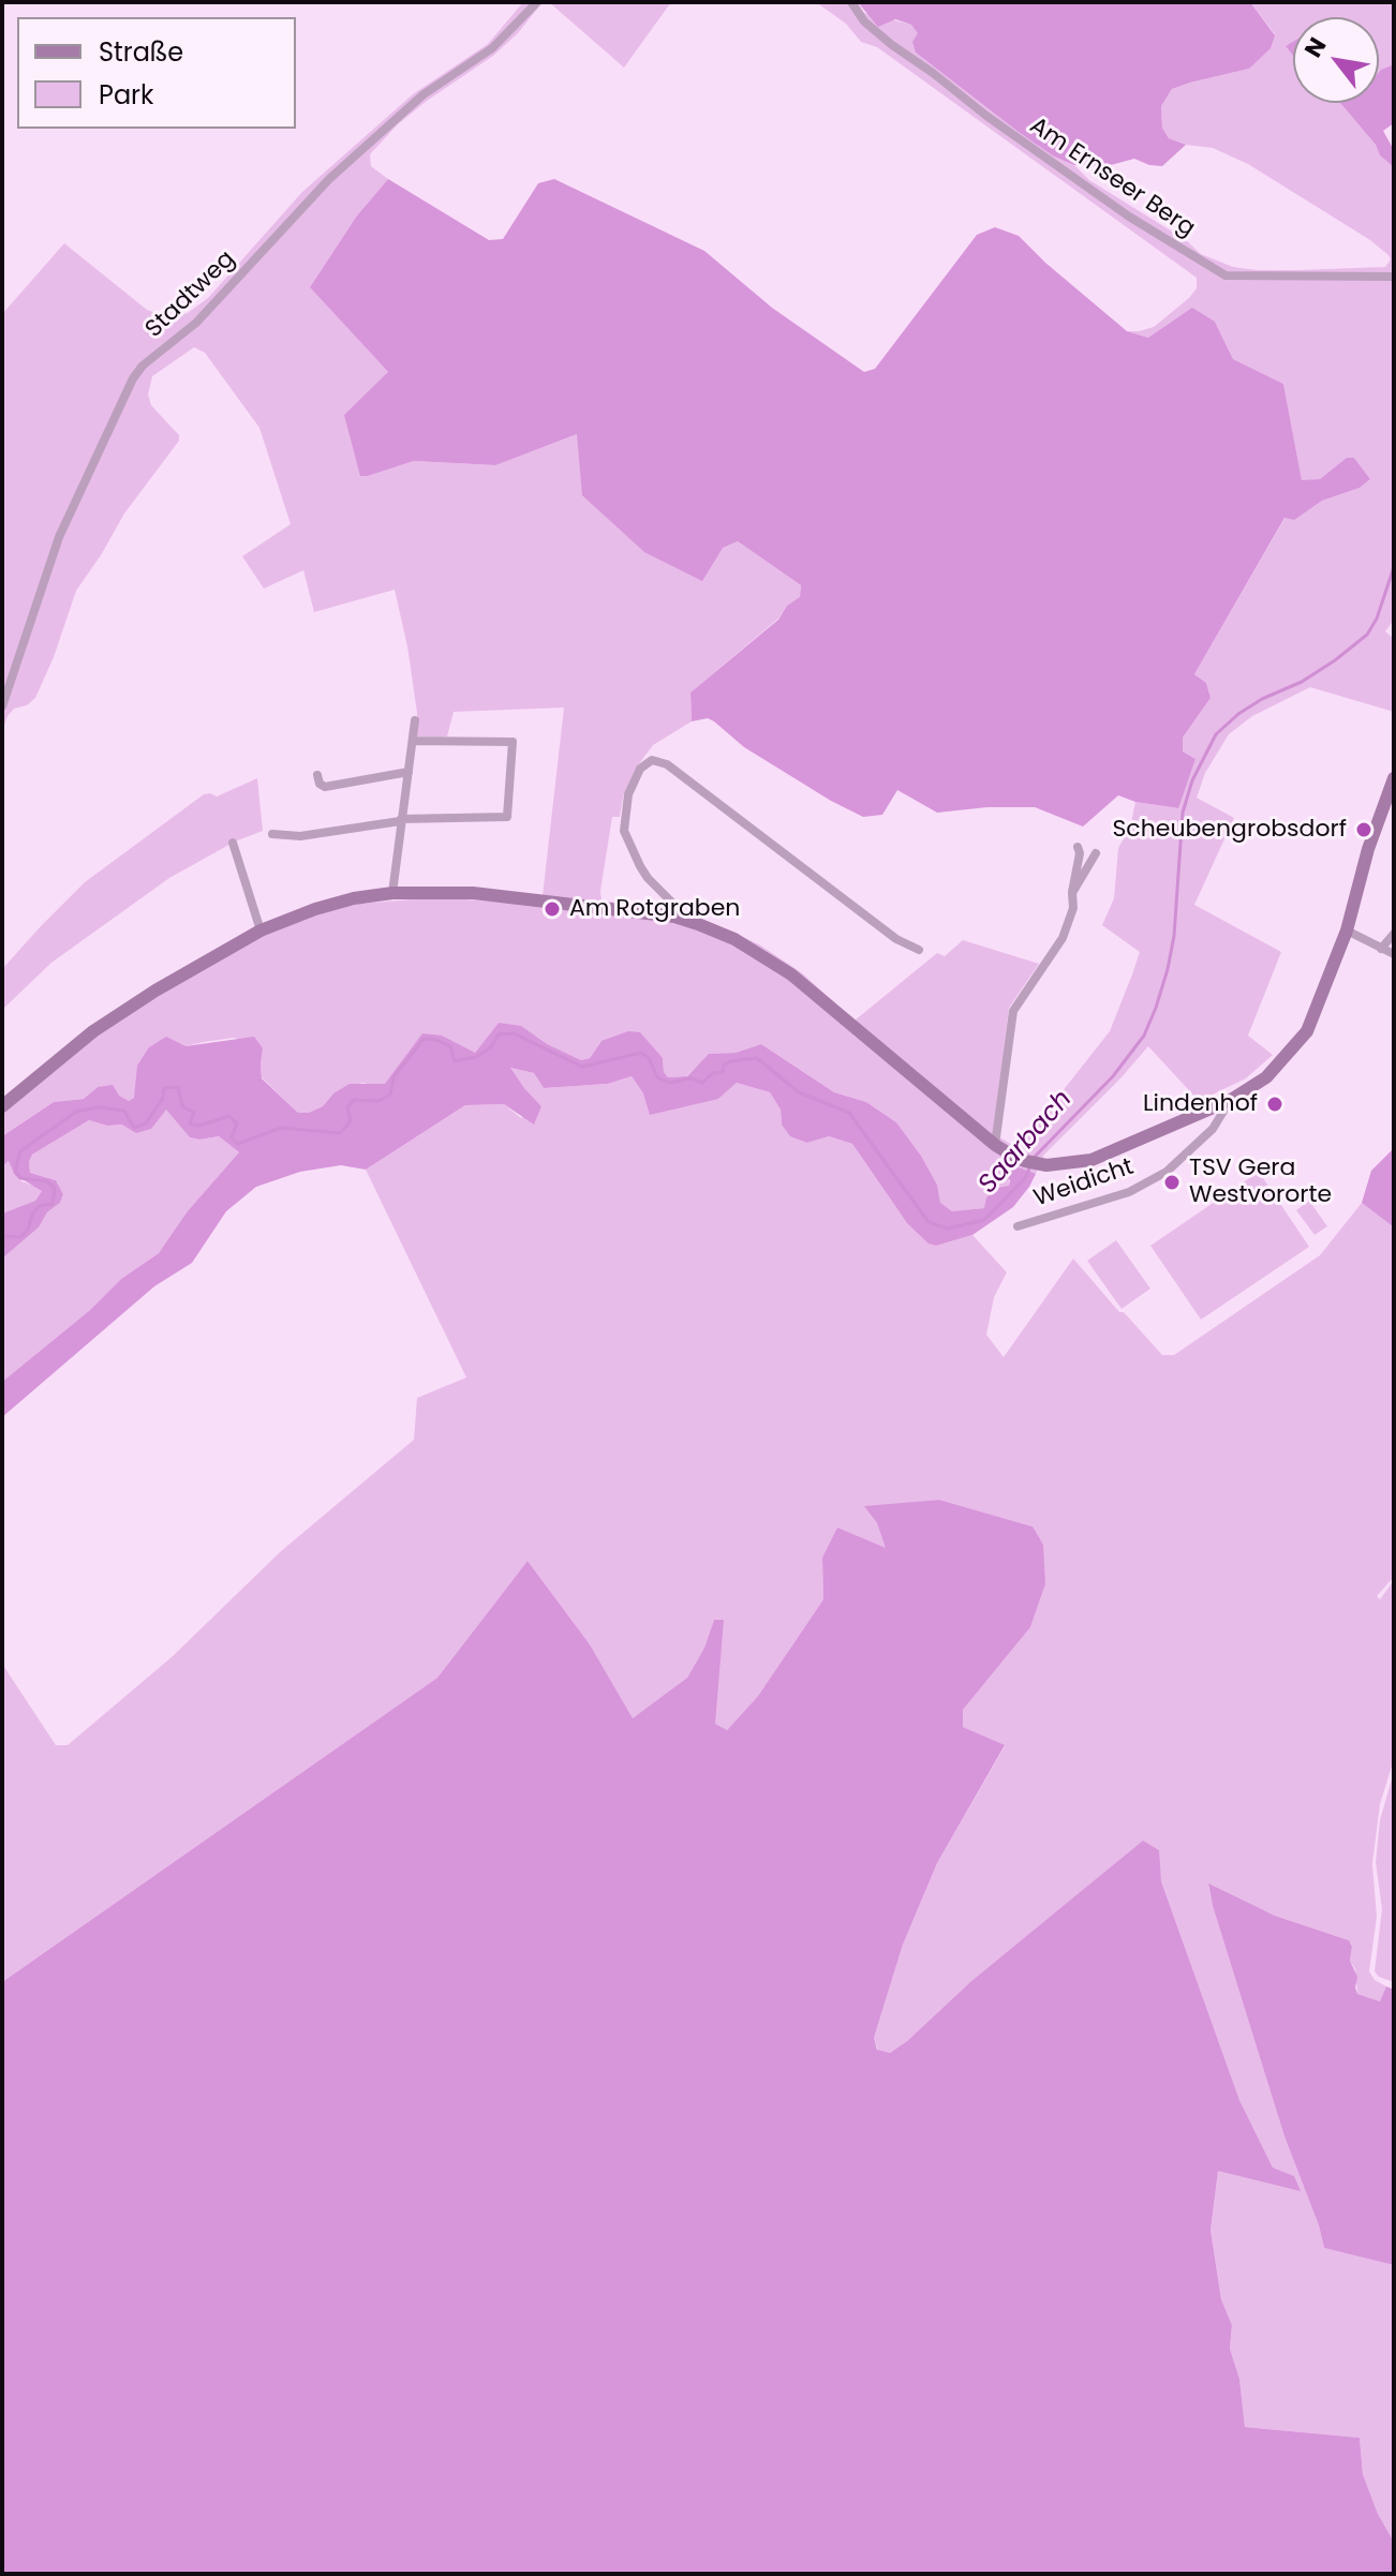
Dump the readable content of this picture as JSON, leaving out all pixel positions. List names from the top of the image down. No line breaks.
{"streets":{"street":["Am Ernseer Berg","Stadtweg","Weidicht"]},"water":["Saarbach"],"places":["Scheubengrobsdorf","Am Rotgraben","Lindenhof","TSV Gera Westvororte"],"legend":["Straße","Park"],"north":"top left"}
